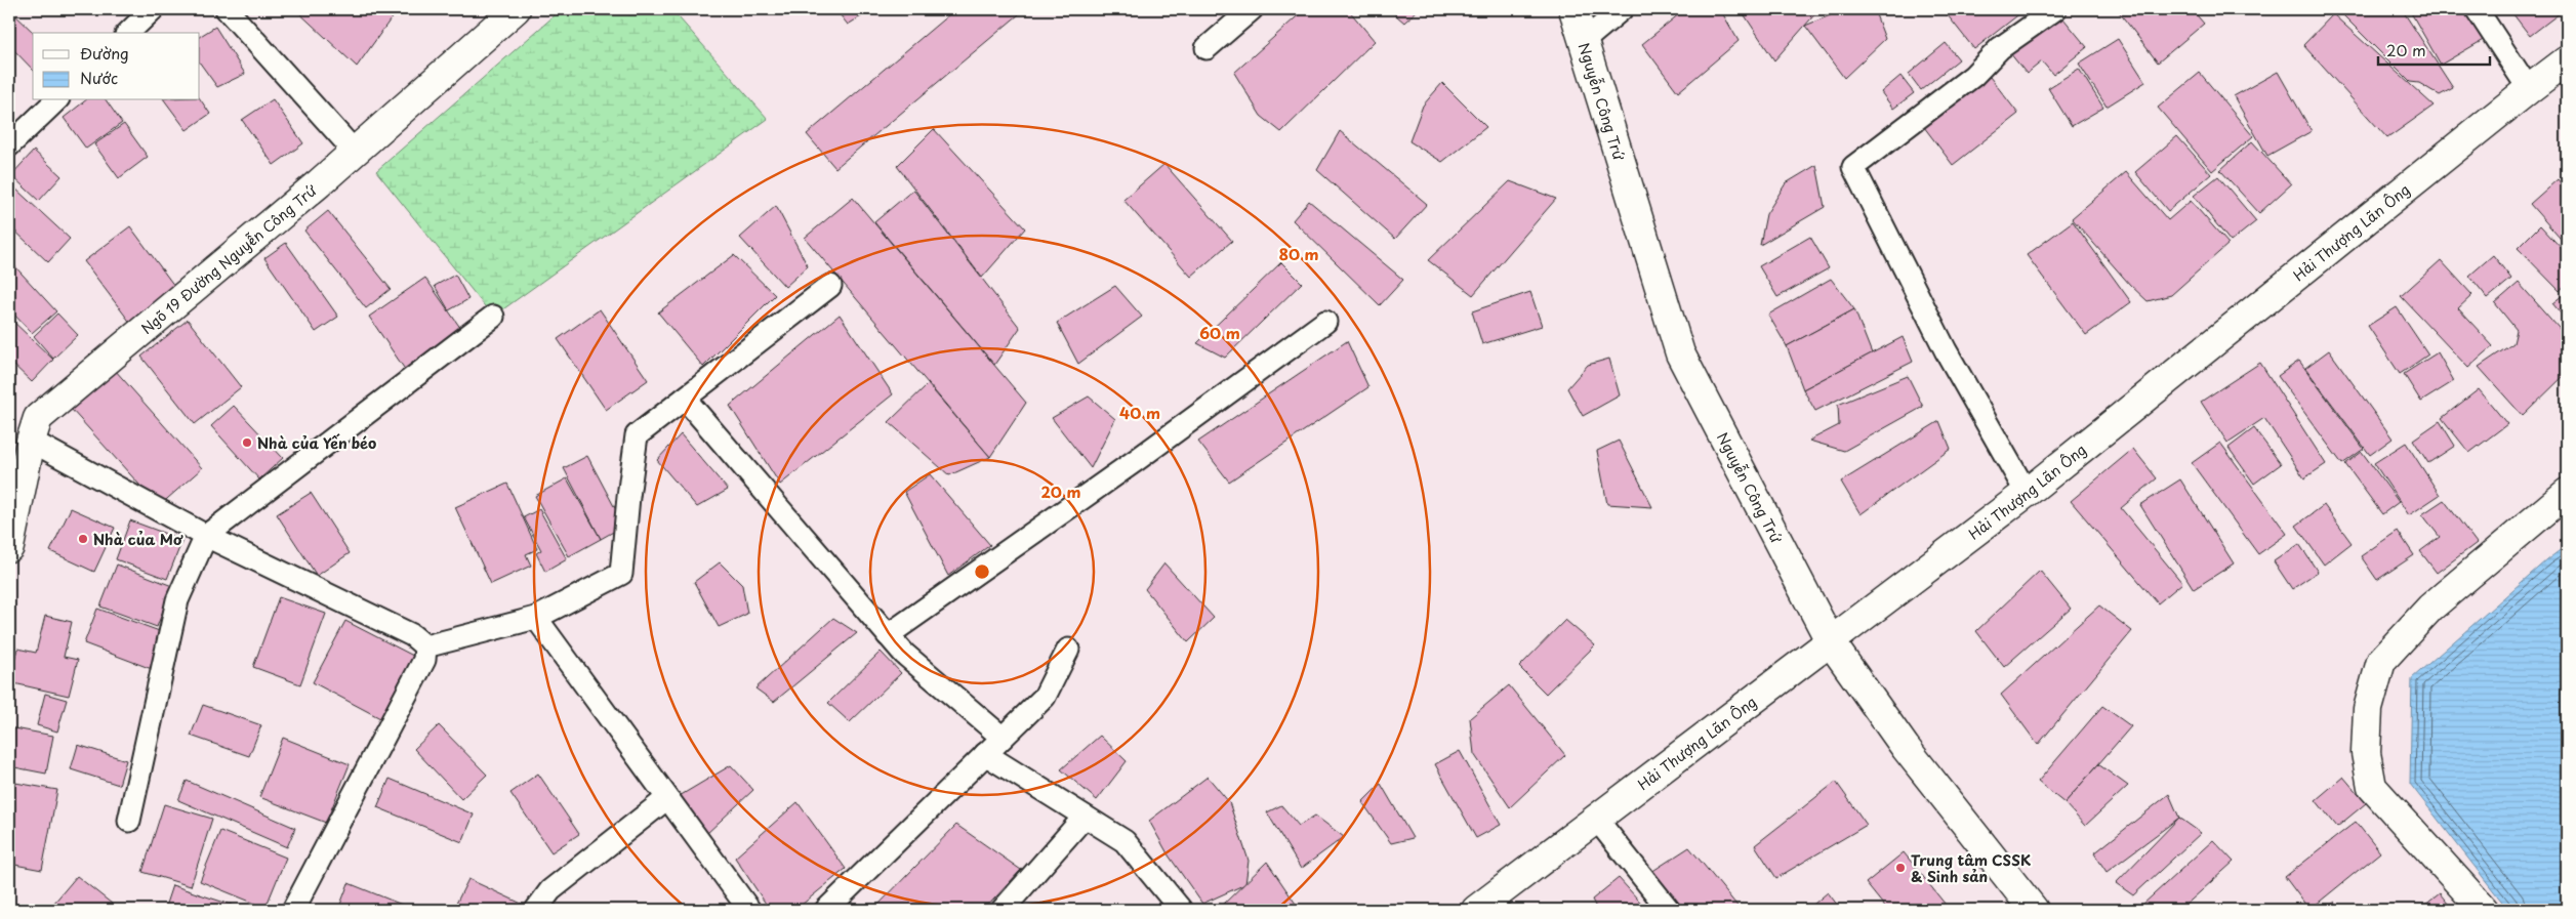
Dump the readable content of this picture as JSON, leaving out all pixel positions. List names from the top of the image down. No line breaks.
{"streets":{"street":["Nguyễn Công Trứ","Hải Thượng Lãn Ông","Ngõ 19 Đường Nguyễn Công Trứ"]},"crossings":[["Nguyễn Công Trứ","Hải Thượng Lãn Ông"]],"places":["Nhà của Yến béo","Nhà của Mơ","Trung tâm CSSK & Sinh sản"],"legend":["Đường","Nước"],"scale_bar":"20 m","rings":["80 m","60 m","40 m","20 m"]}
